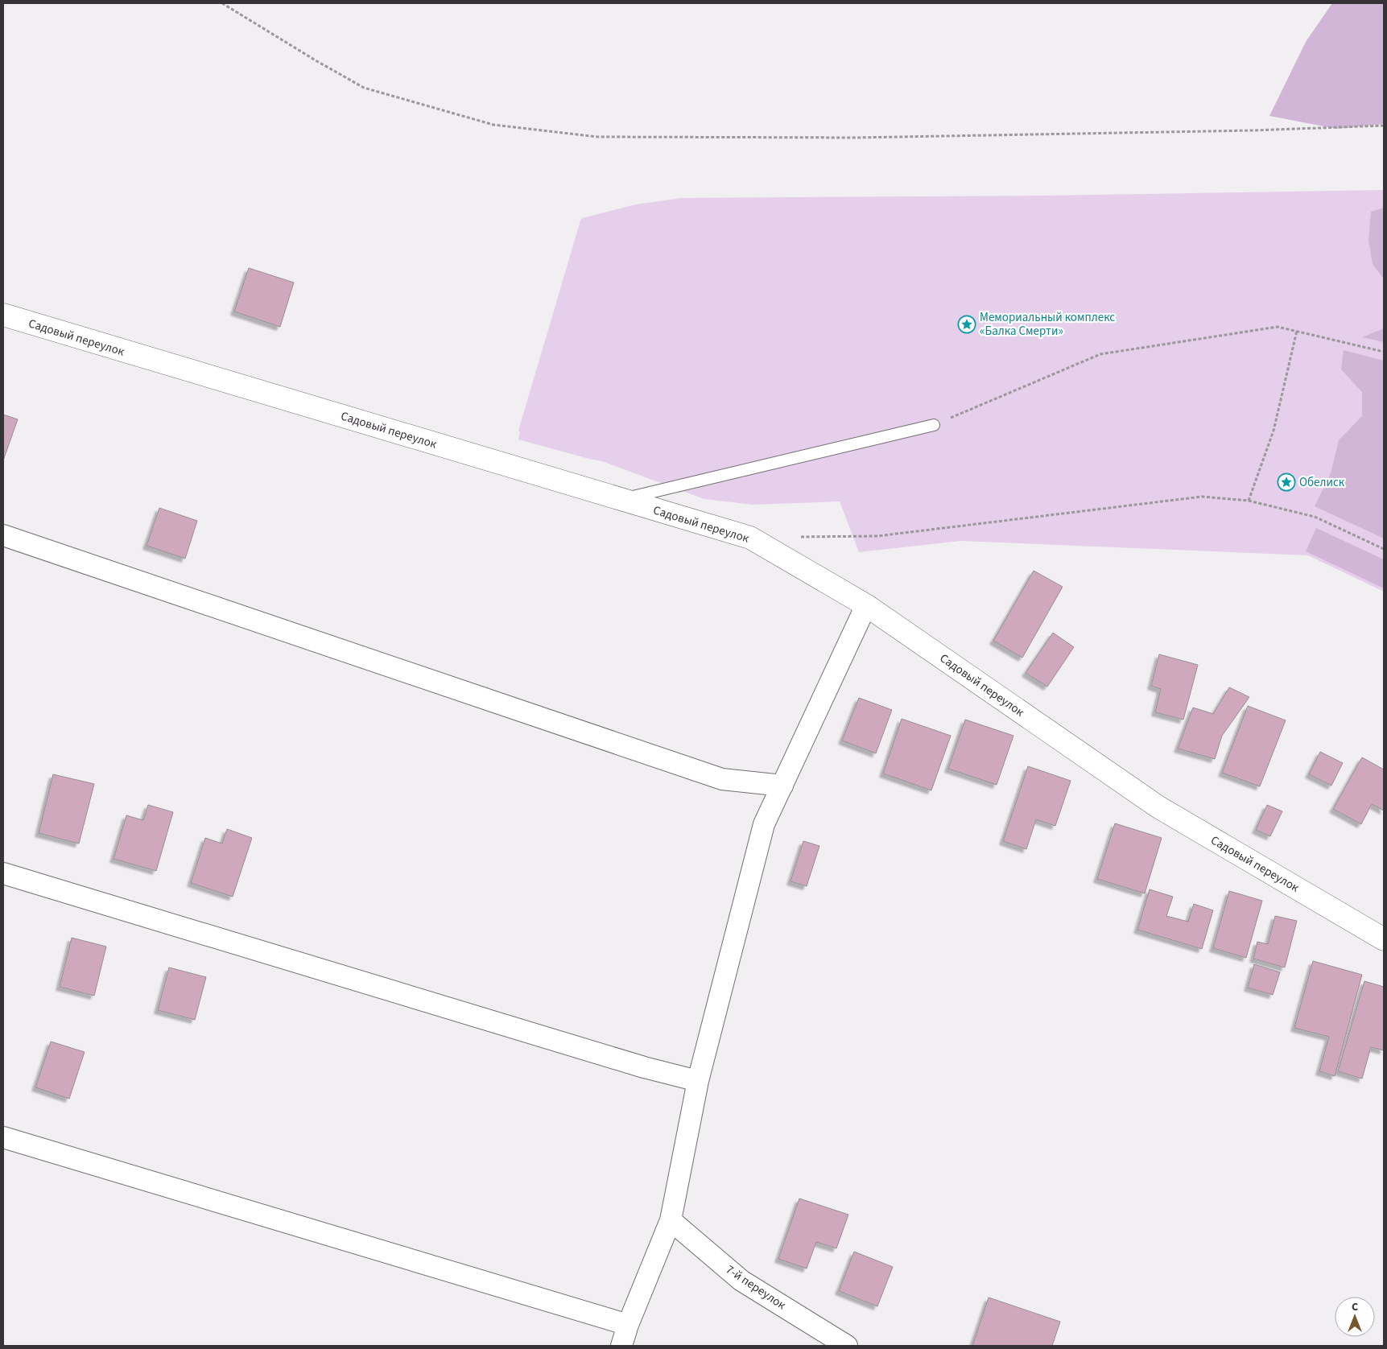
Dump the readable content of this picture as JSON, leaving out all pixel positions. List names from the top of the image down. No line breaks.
{"streets":{"street":["Садовый переулок","7-й переулок"]},"places":{"place":["Мемориальный комплекс «Балка Смерти»","Обелиск"]},"north":"top"}
